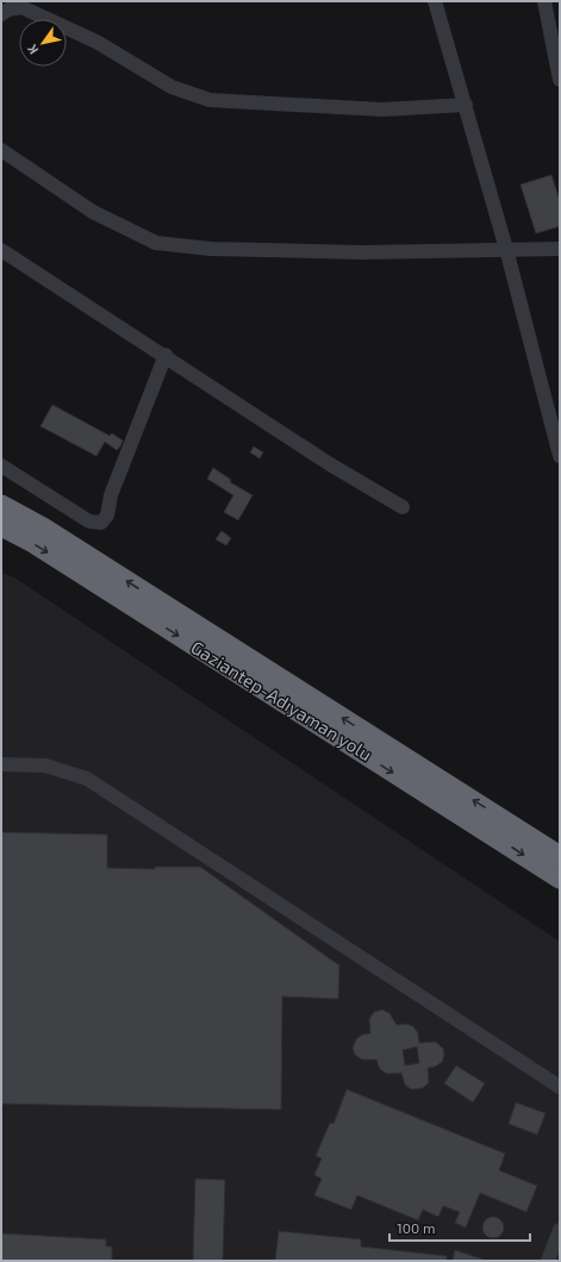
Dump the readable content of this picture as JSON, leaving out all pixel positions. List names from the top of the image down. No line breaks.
{"streets":{"highway":["Gaziantep-Adıyaman yolu"]},"scale_bar":"100 m","north":"bottom left"}
